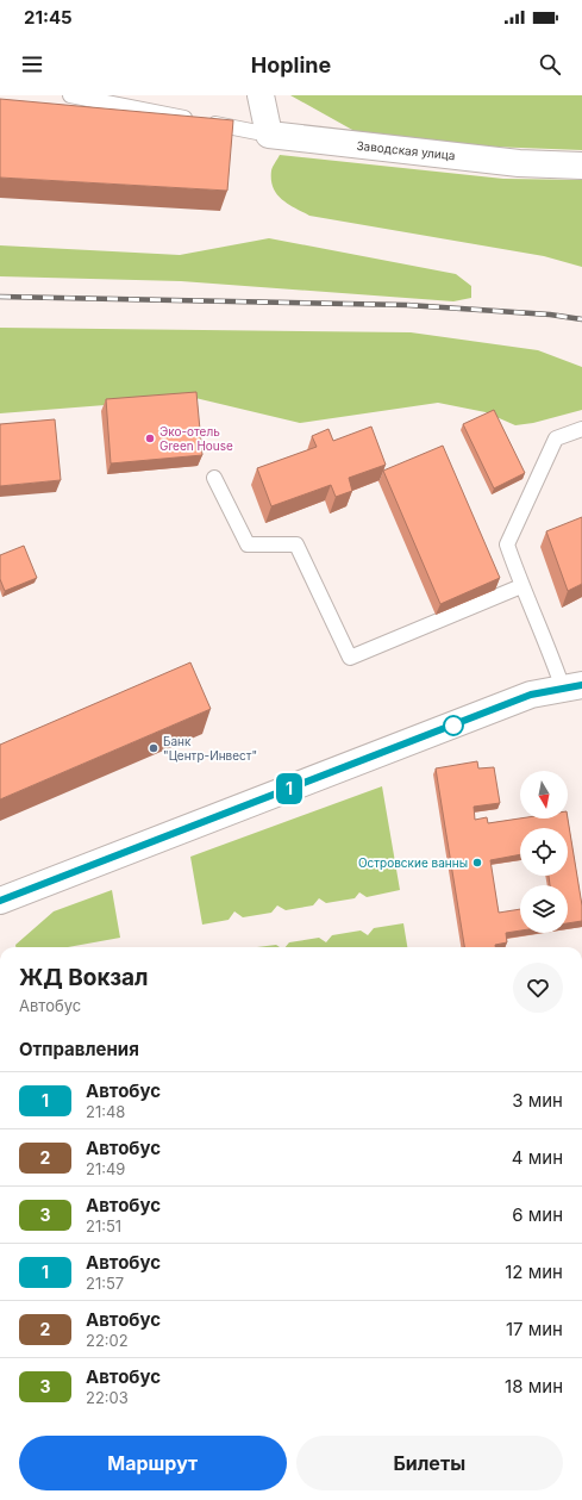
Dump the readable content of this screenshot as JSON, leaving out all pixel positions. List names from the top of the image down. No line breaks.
{"streets":{"main road":["Заводская улица"]},"places":["Эко-отель Green House","Банк \"Центр-Инвест\"","Островские ванны"],"lines":["bus line 1"],"north":"bottom","page":{"status":"21:45","header":"Hopline","on_map":"1","heading":[["ЖД Вокзал","Автобус"],"Отправления"],"list":[{"mark":"1","name":"Автобус","note":"21:48","value":"3 мин"},{"mark":"2","name":"Автобус","note":"21:49","value":"4 мин"},{"mark":"3","name":"Автобус","note":"21:51","value":"6 мин"},{"mark":"1","name":"Автобус","note":"21:57","value":"12 мин"},{"mark":"2","name":"Автобус","note":"22:02","value":"17 мин"},{"mark":"3","name":"Автобус","note":"22:03","value":"18 мин"}],"buttons":["Маршрут","Билеты"]}}
